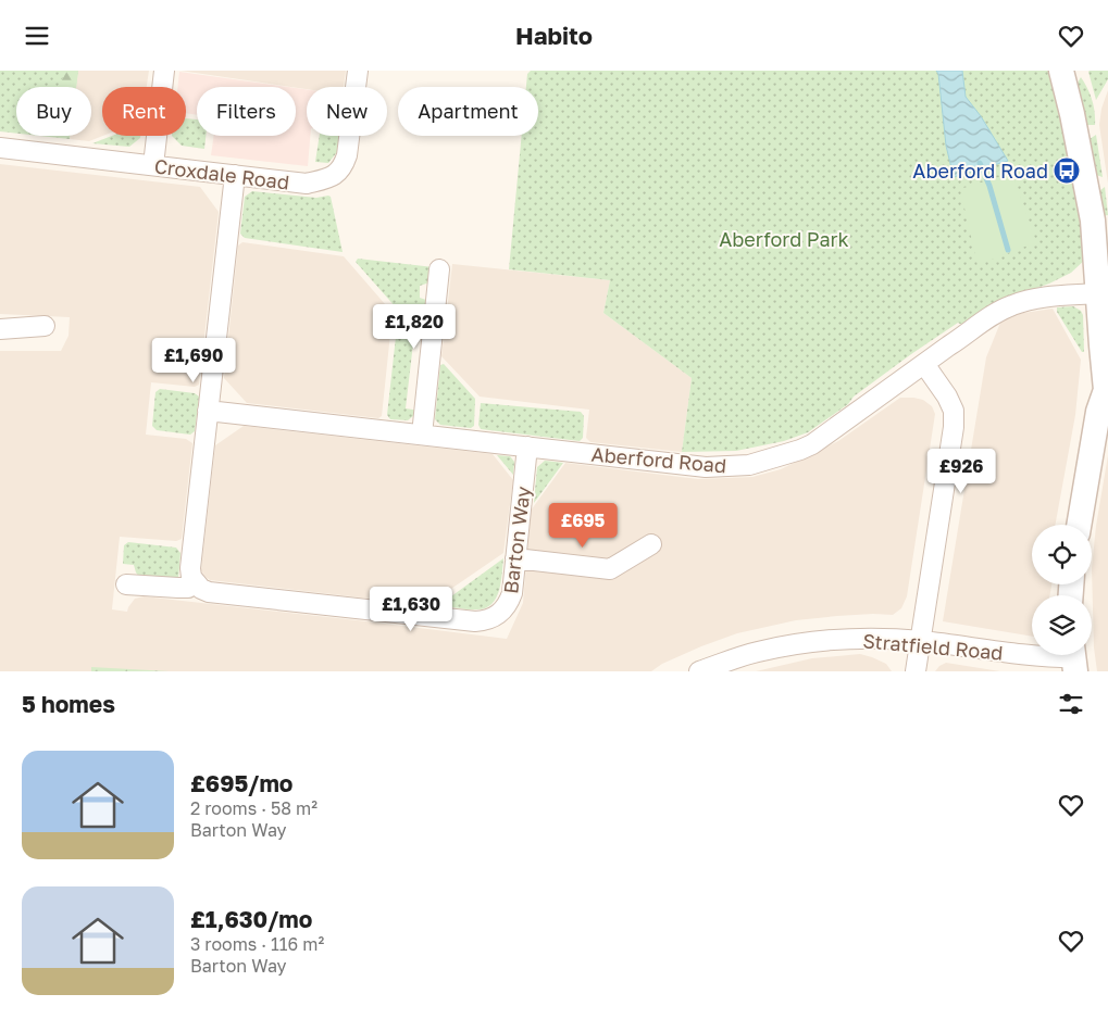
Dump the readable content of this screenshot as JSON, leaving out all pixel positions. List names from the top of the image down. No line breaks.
{"streets":{"street":["Croxdale Road","Aberford Road","Barton Way","Stratfield Road"]},"crossings":[["Aberford Road","Barton Way"]],"parks":["Aberford Park"],"places":{"bus stop":["Aberford Road"]},"page":{"header":"Habito","chip":["Buy","Rent","Filters","New","Apartment"],"price":["£1,820","£1,690","£926","£695","£1,630"],"heading":"5 homes","list":[{"name":"£695/mo","note":"2 rooms · 58 m² · Barton Way"},{"name":"£1,630/mo","note":"3 rooms · 116 m² · Barton Way"}]}}
